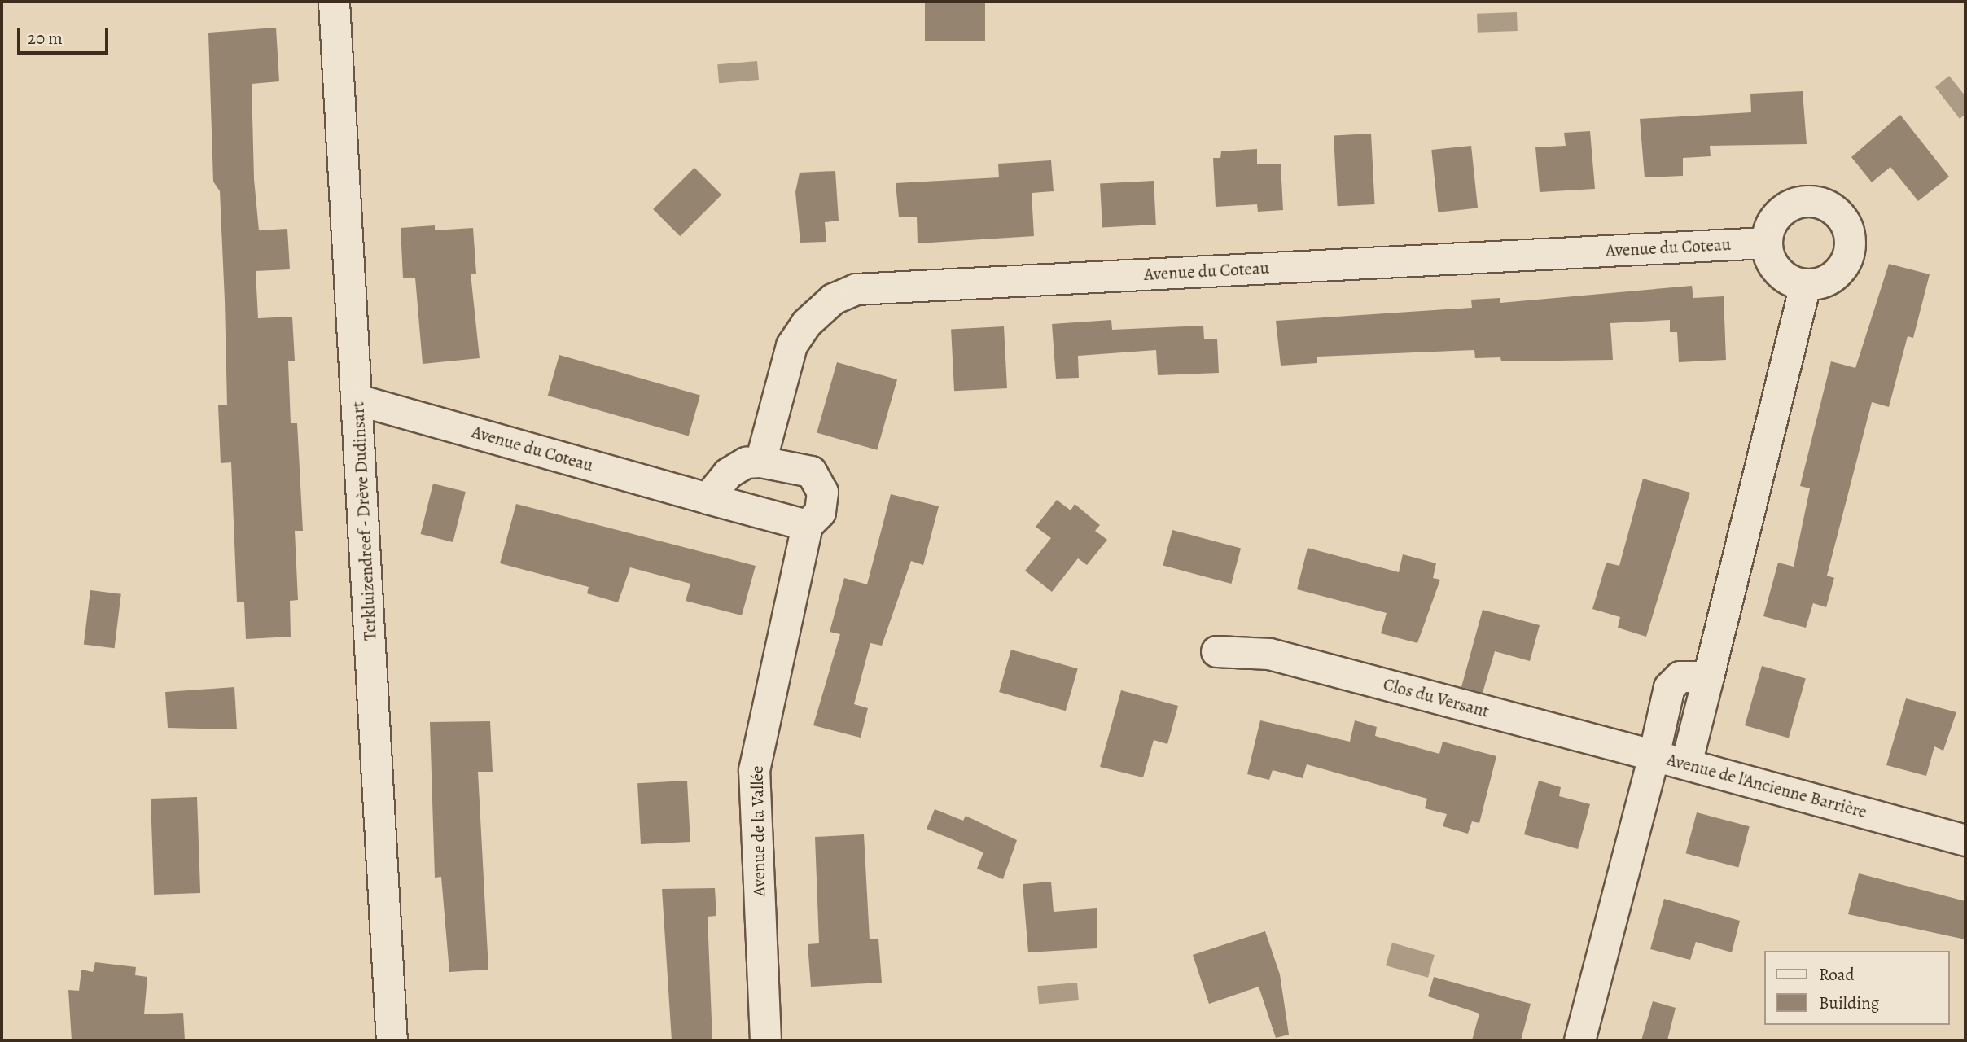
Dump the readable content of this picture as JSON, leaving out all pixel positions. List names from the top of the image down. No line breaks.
{"streets":{"street":["Avenue du Coteau","Terkluizendreef - Drève Dudinsart","Clos du Versant","Avenue de l'Ancienne Barrière","Avenue de la Vallée"]},"crossings":[["Avenue du Coteau","Terkluizendreef - Drève Dudinsart"],["Avenue du Coteau","Avenue de la Vallée"],["Clos du Versant","Avenue de l'Ancienne Barrière"]],"legend":["Road","Building"],"scale_bar":"20 m"}
